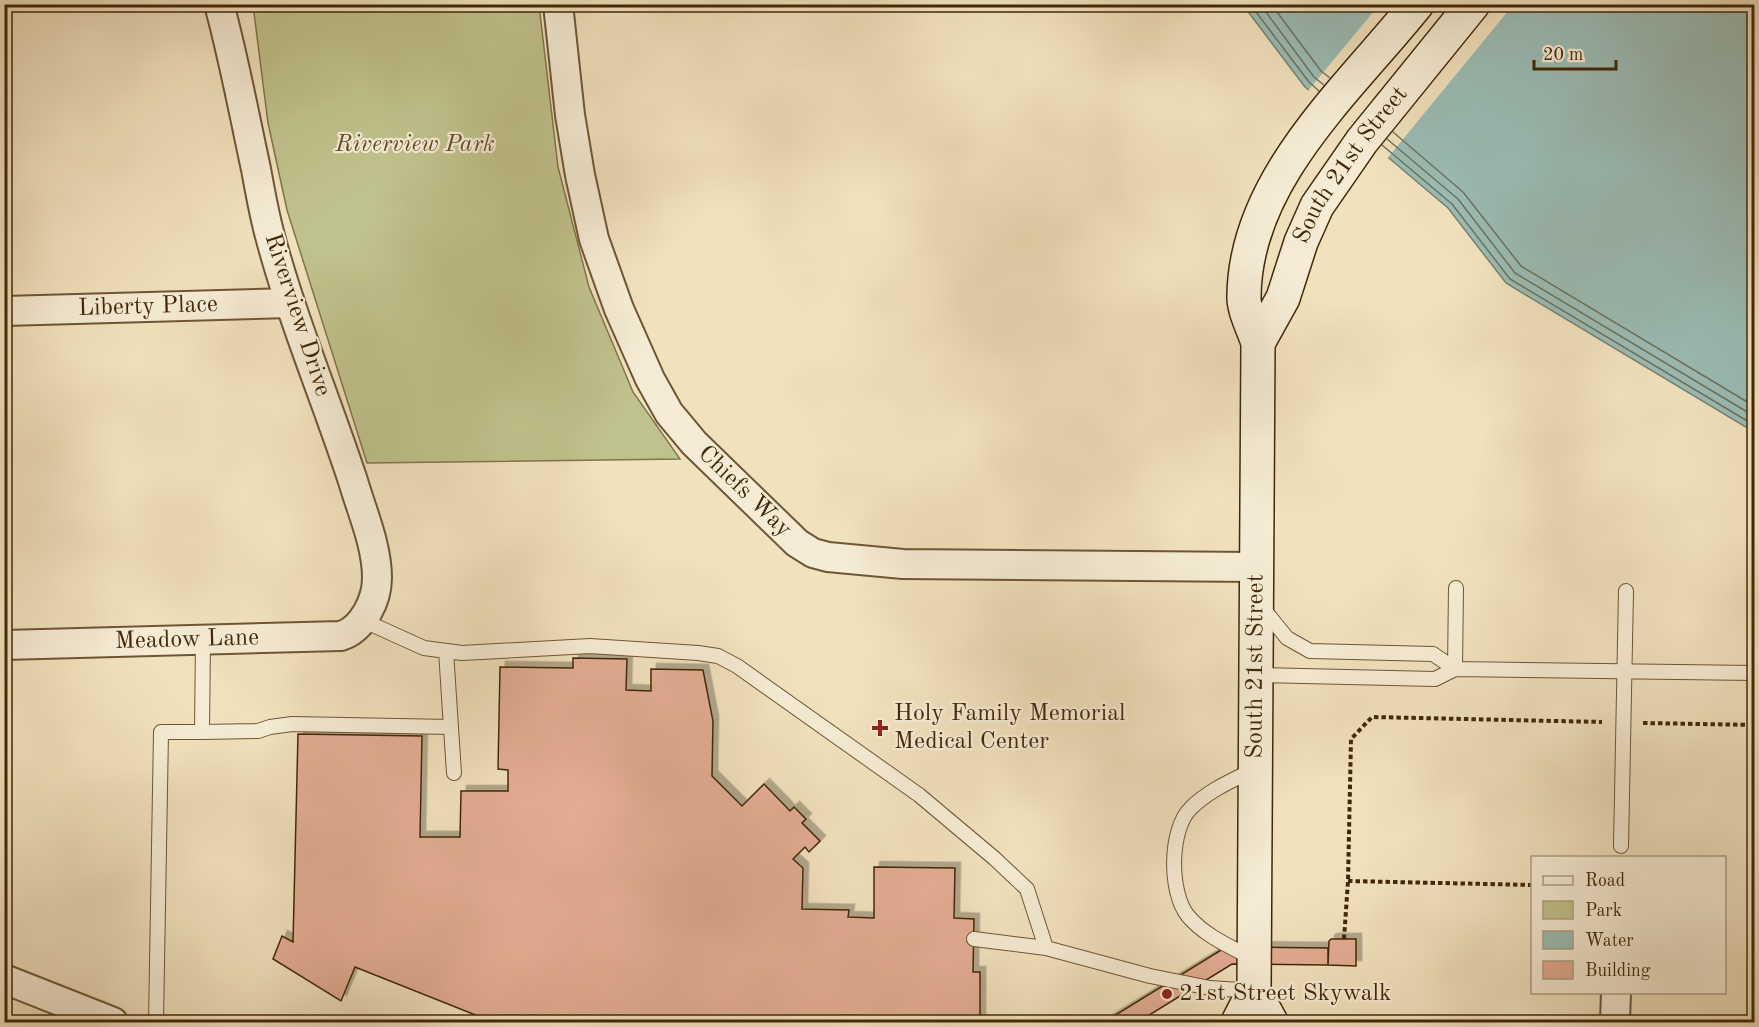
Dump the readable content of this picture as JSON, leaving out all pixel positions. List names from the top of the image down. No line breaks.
{"streets":{"main road":["South 21st Street"],"street":["Liberty Place","Riverview Drive","Chiefs Way","Meadow Lane"]},"crossings":[["South 21st Street","Chiefs Way"],["Liberty Place","Riverview Drive"],["Riverview Drive","Meadow Lane"]],"parks":["Riverview Park"],"places":{"health":["Holy Family Memorial Medical Center"],"other":["21st Street Skywalk"]},"legend":["Road","Park","Water","Building"],"scale_bar":"20 m"}
